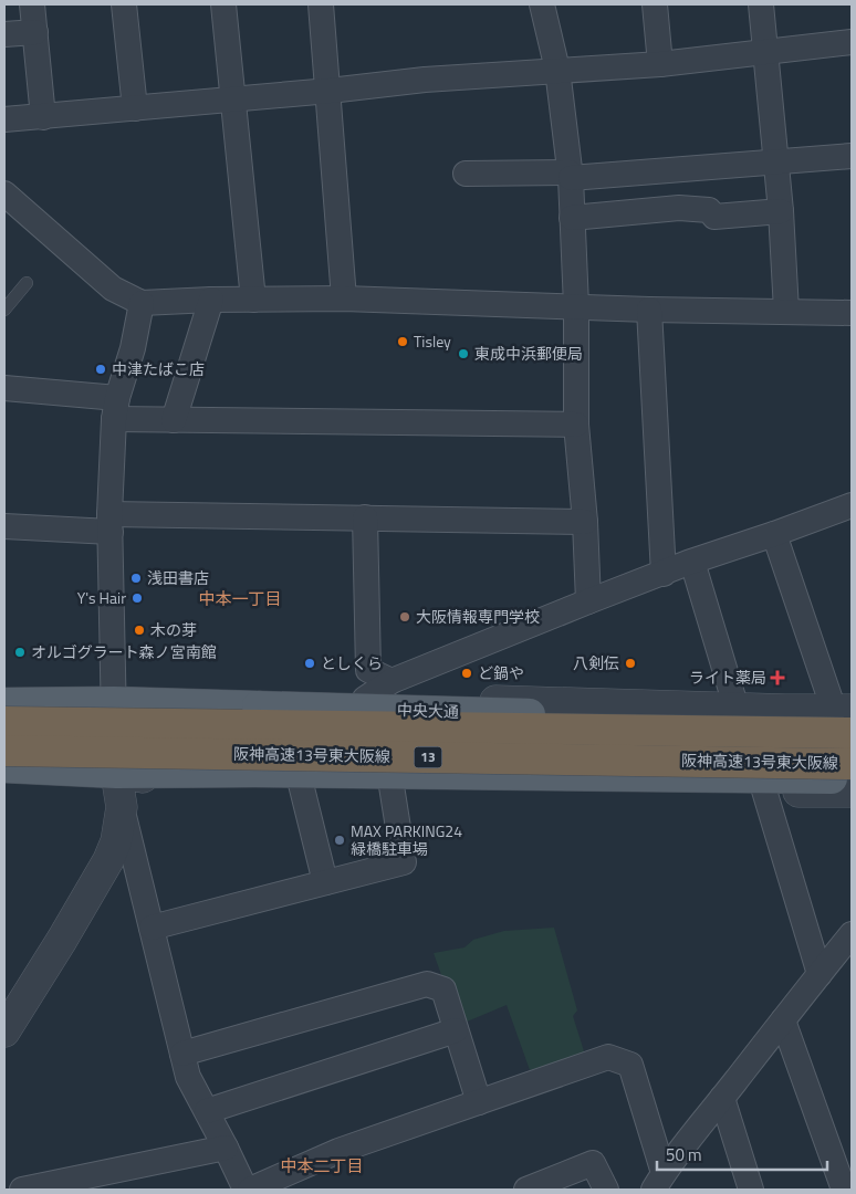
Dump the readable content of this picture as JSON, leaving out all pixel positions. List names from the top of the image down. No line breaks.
{"streets":{"highway":["阪神高速13号東大阪線","13"],"main road":["中央大通"]},"crossings":[["中央大通","阪神高速13号東大阪線"]],"districts":["中本一丁目","中本二丁目"],"places":{"other":["Tisley","東成中浜郵便局","中津たばこ店","浅田書店","Y's Hair","大阪情報専門学校","木の芽","オルゴグラート森ノ宮南館","としくら","八剣伝","ど鍋や","MAX PARKING24 緑橋駐車場"],"health":["ライト薬局"]},"scale_bar":"50 m"}
